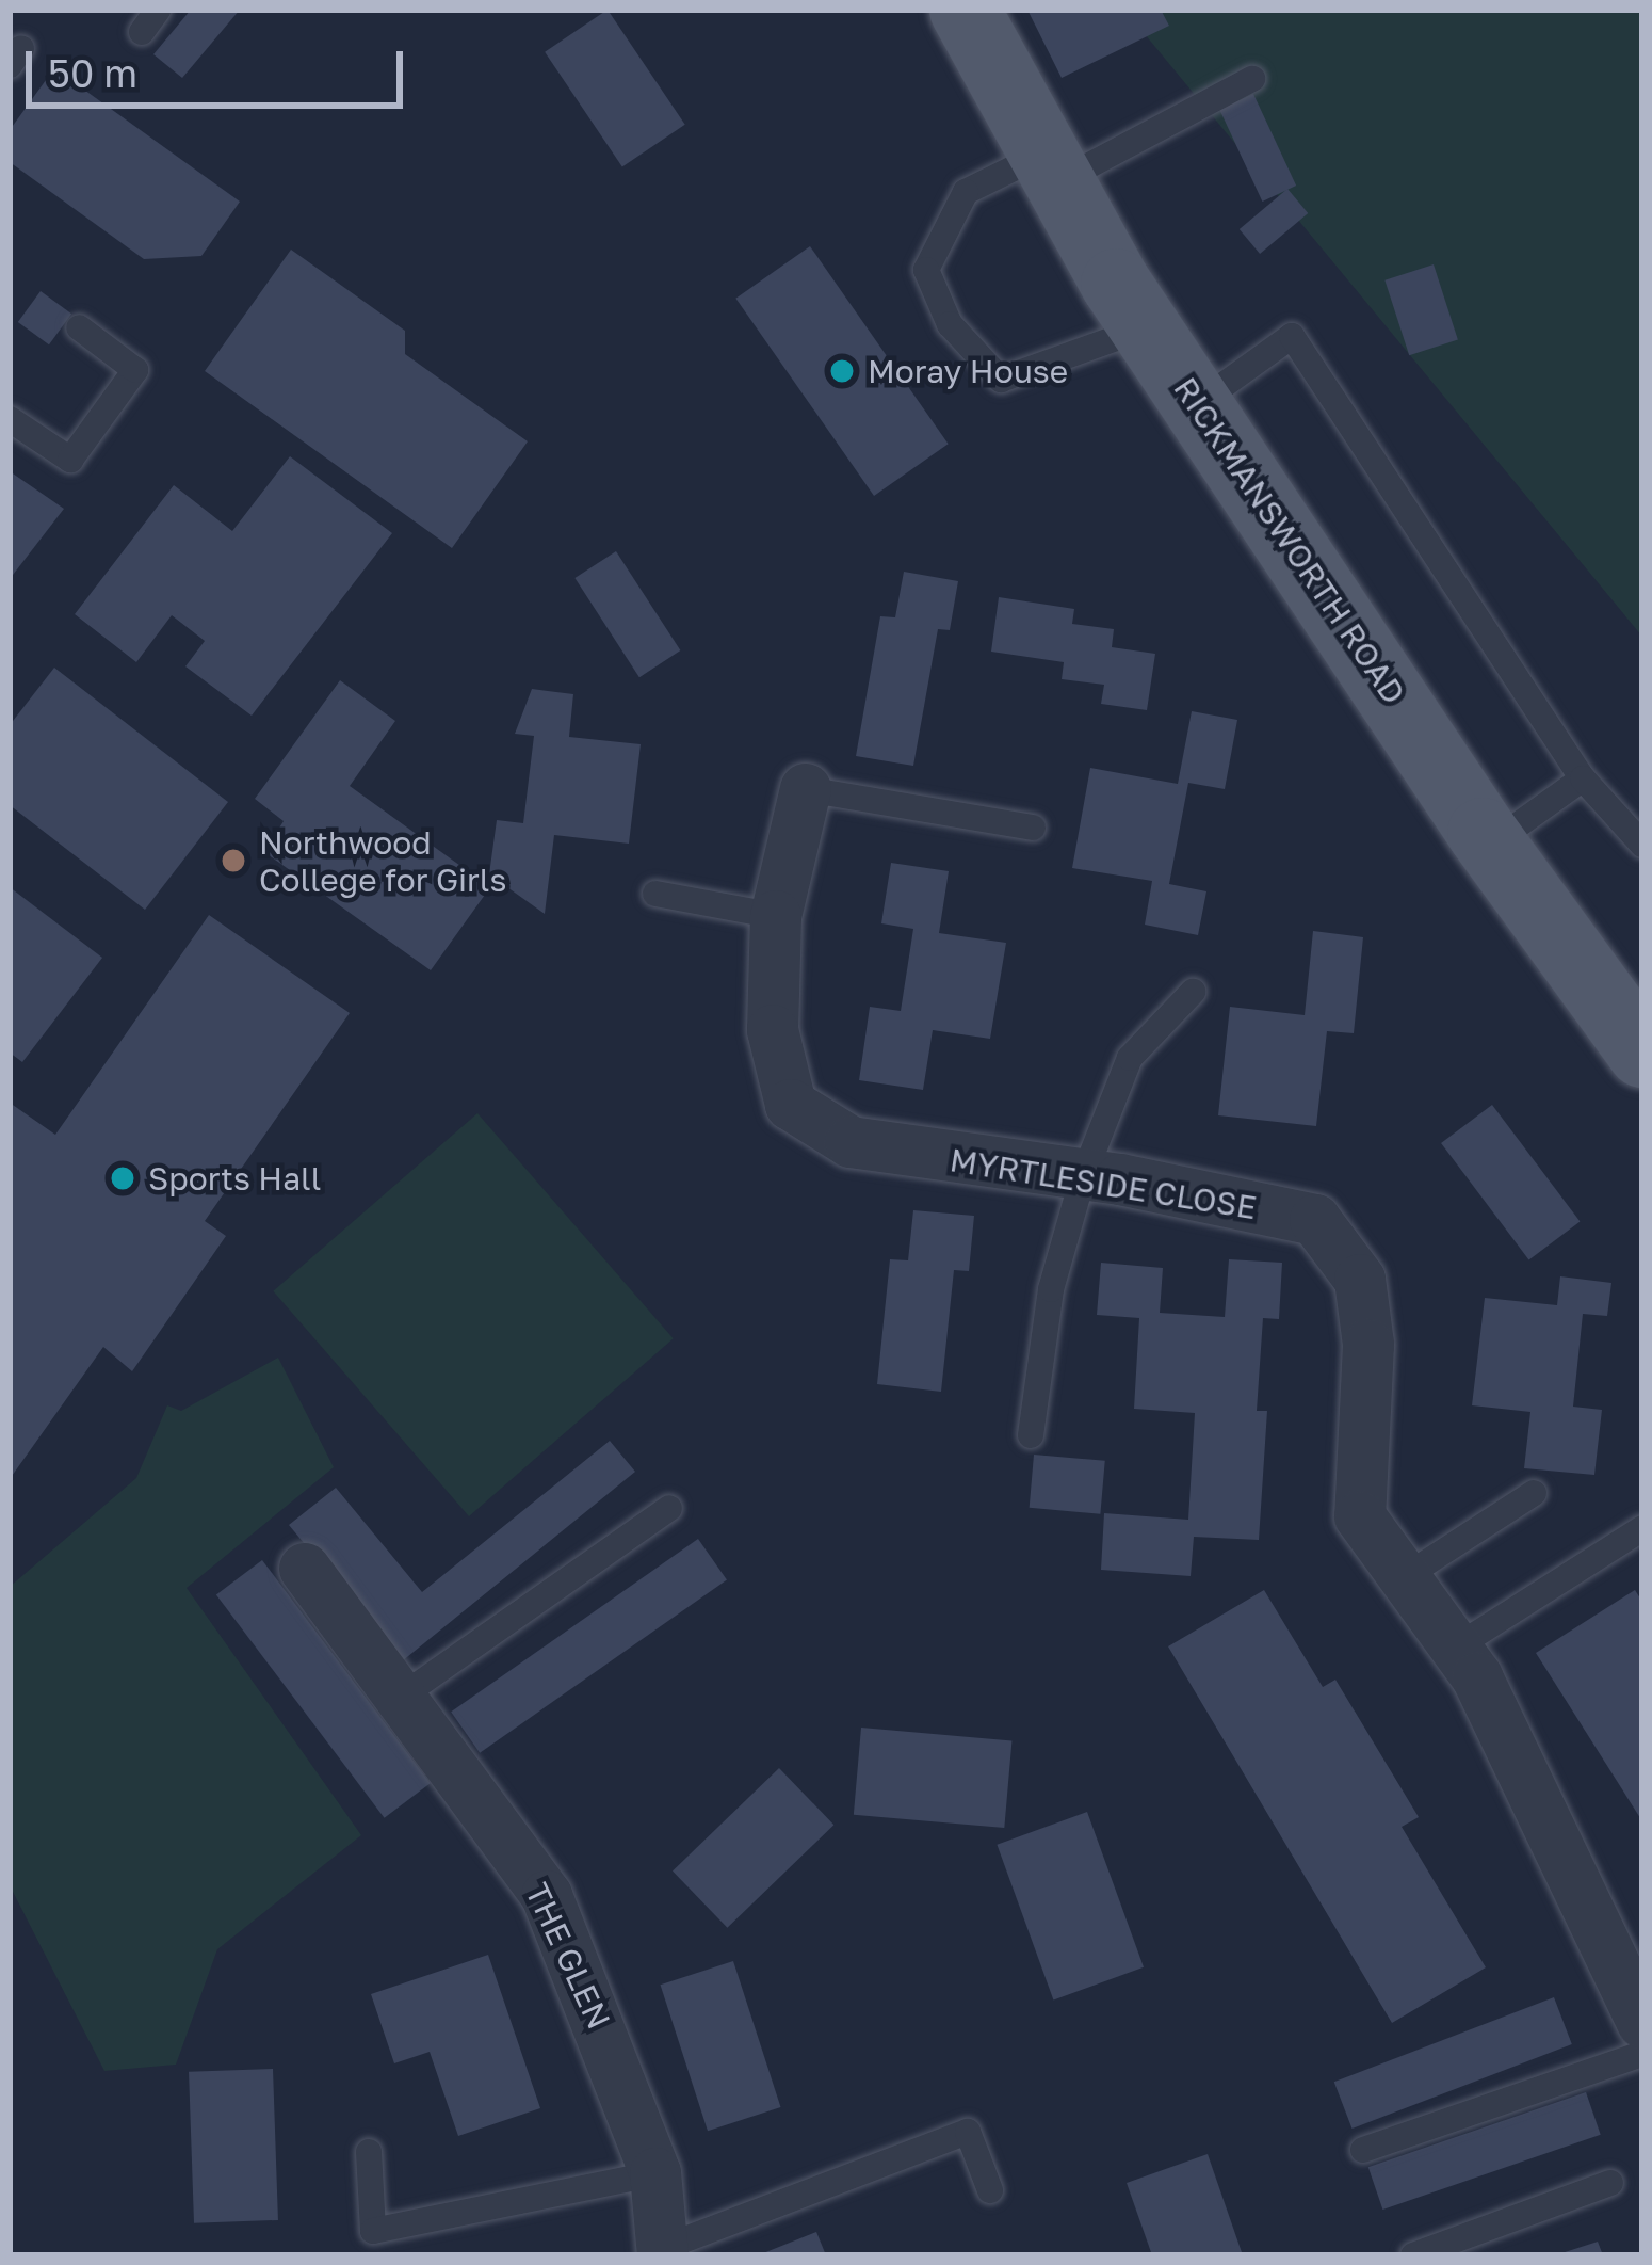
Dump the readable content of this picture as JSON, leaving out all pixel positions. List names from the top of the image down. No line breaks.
{"streets":{"main road":["RICKMANSWORTH ROAD"],"street":["MYRTLESIDE CLOSE","THE GLEN"]},"places":["Moray House","Northwood College for Girls","Sports Hall"],"scale_bar":"50 m"}
